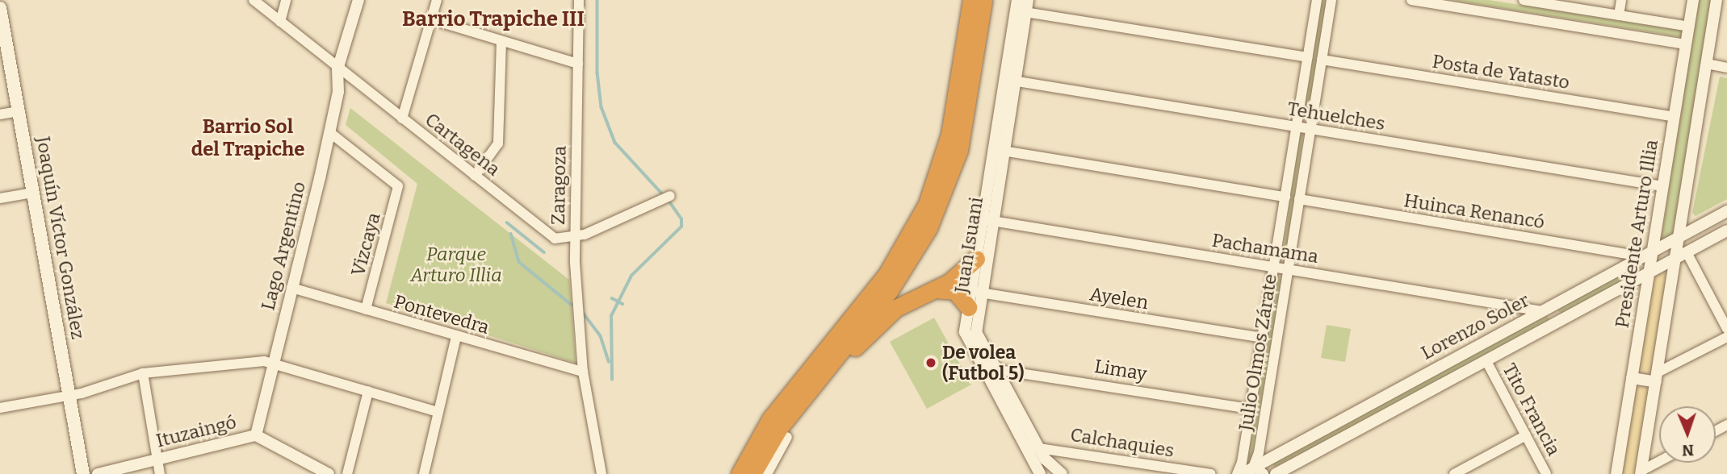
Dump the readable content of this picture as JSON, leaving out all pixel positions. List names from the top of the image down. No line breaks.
{"streets":{"main road":["Joaquín Víctor González"],"street":["Posta de Yatasto","Tehuelches","Cartagena","Zaragoza","Huinca Renancó","Presidente Arturo Illia","Vizcaya","Juan Isuani","Lago Argentino","Pachamama","Ayelen","Pontevedra","Lorenzo Soler","Julio Olmos Zárate","Limay","Tito Francia","Ituzaingó","Calchaquies"]},"crossings":[["Posta de Yatasto","Presidente Arturo Illia"],["Posta de Yatasto","Julio Olmos Zárate"],["Tehuelches","Presidente Arturo Illia"],["Tehuelches","Juan Isuani"],["Tehuelches","Julio Olmos Zárate"],["Cartagena","Zaragoza"],["Cartagena","Lago Argentino"],["Zaragoza","Pontevedra"],["Huinca Renancó","Presidente Arturo Illia"],["Huinca Renancó","Lorenzo Soler"],["Huinca Renancó","Julio Olmos Zárate"],["Presidente Arturo Illia","Lorenzo Soler"],["Vizcaya","Lago Argentino"],["Vizcaya","Pontevedra"],["Juan Isuani","Pachamama"],["Juan Isuani","Ayelen"],["Juan Isuani","Limay"],["Juan Isuani","Calchaquies"],["Lago Argentino","Pontevedra"],["Lago Argentino","Ituzaingó"],["Pachamama","Lorenzo Soler"],["Pachamama","Julio Olmos Zárate"],["Ayelen","Julio Olmos Zárate"],["Lorenzo Soler","Julio Olmos Zárate"],["Lorenzo Soler","Tito Francia"],["Julio Olmos Zárate","Limay"]],"districts":["Barrio Trapiche III","Barrio Sol del Trapiche"],"parks":["Parque Arturo Illia"],"places":["De volea (Futbol 5)"],"north":"bottom"}
